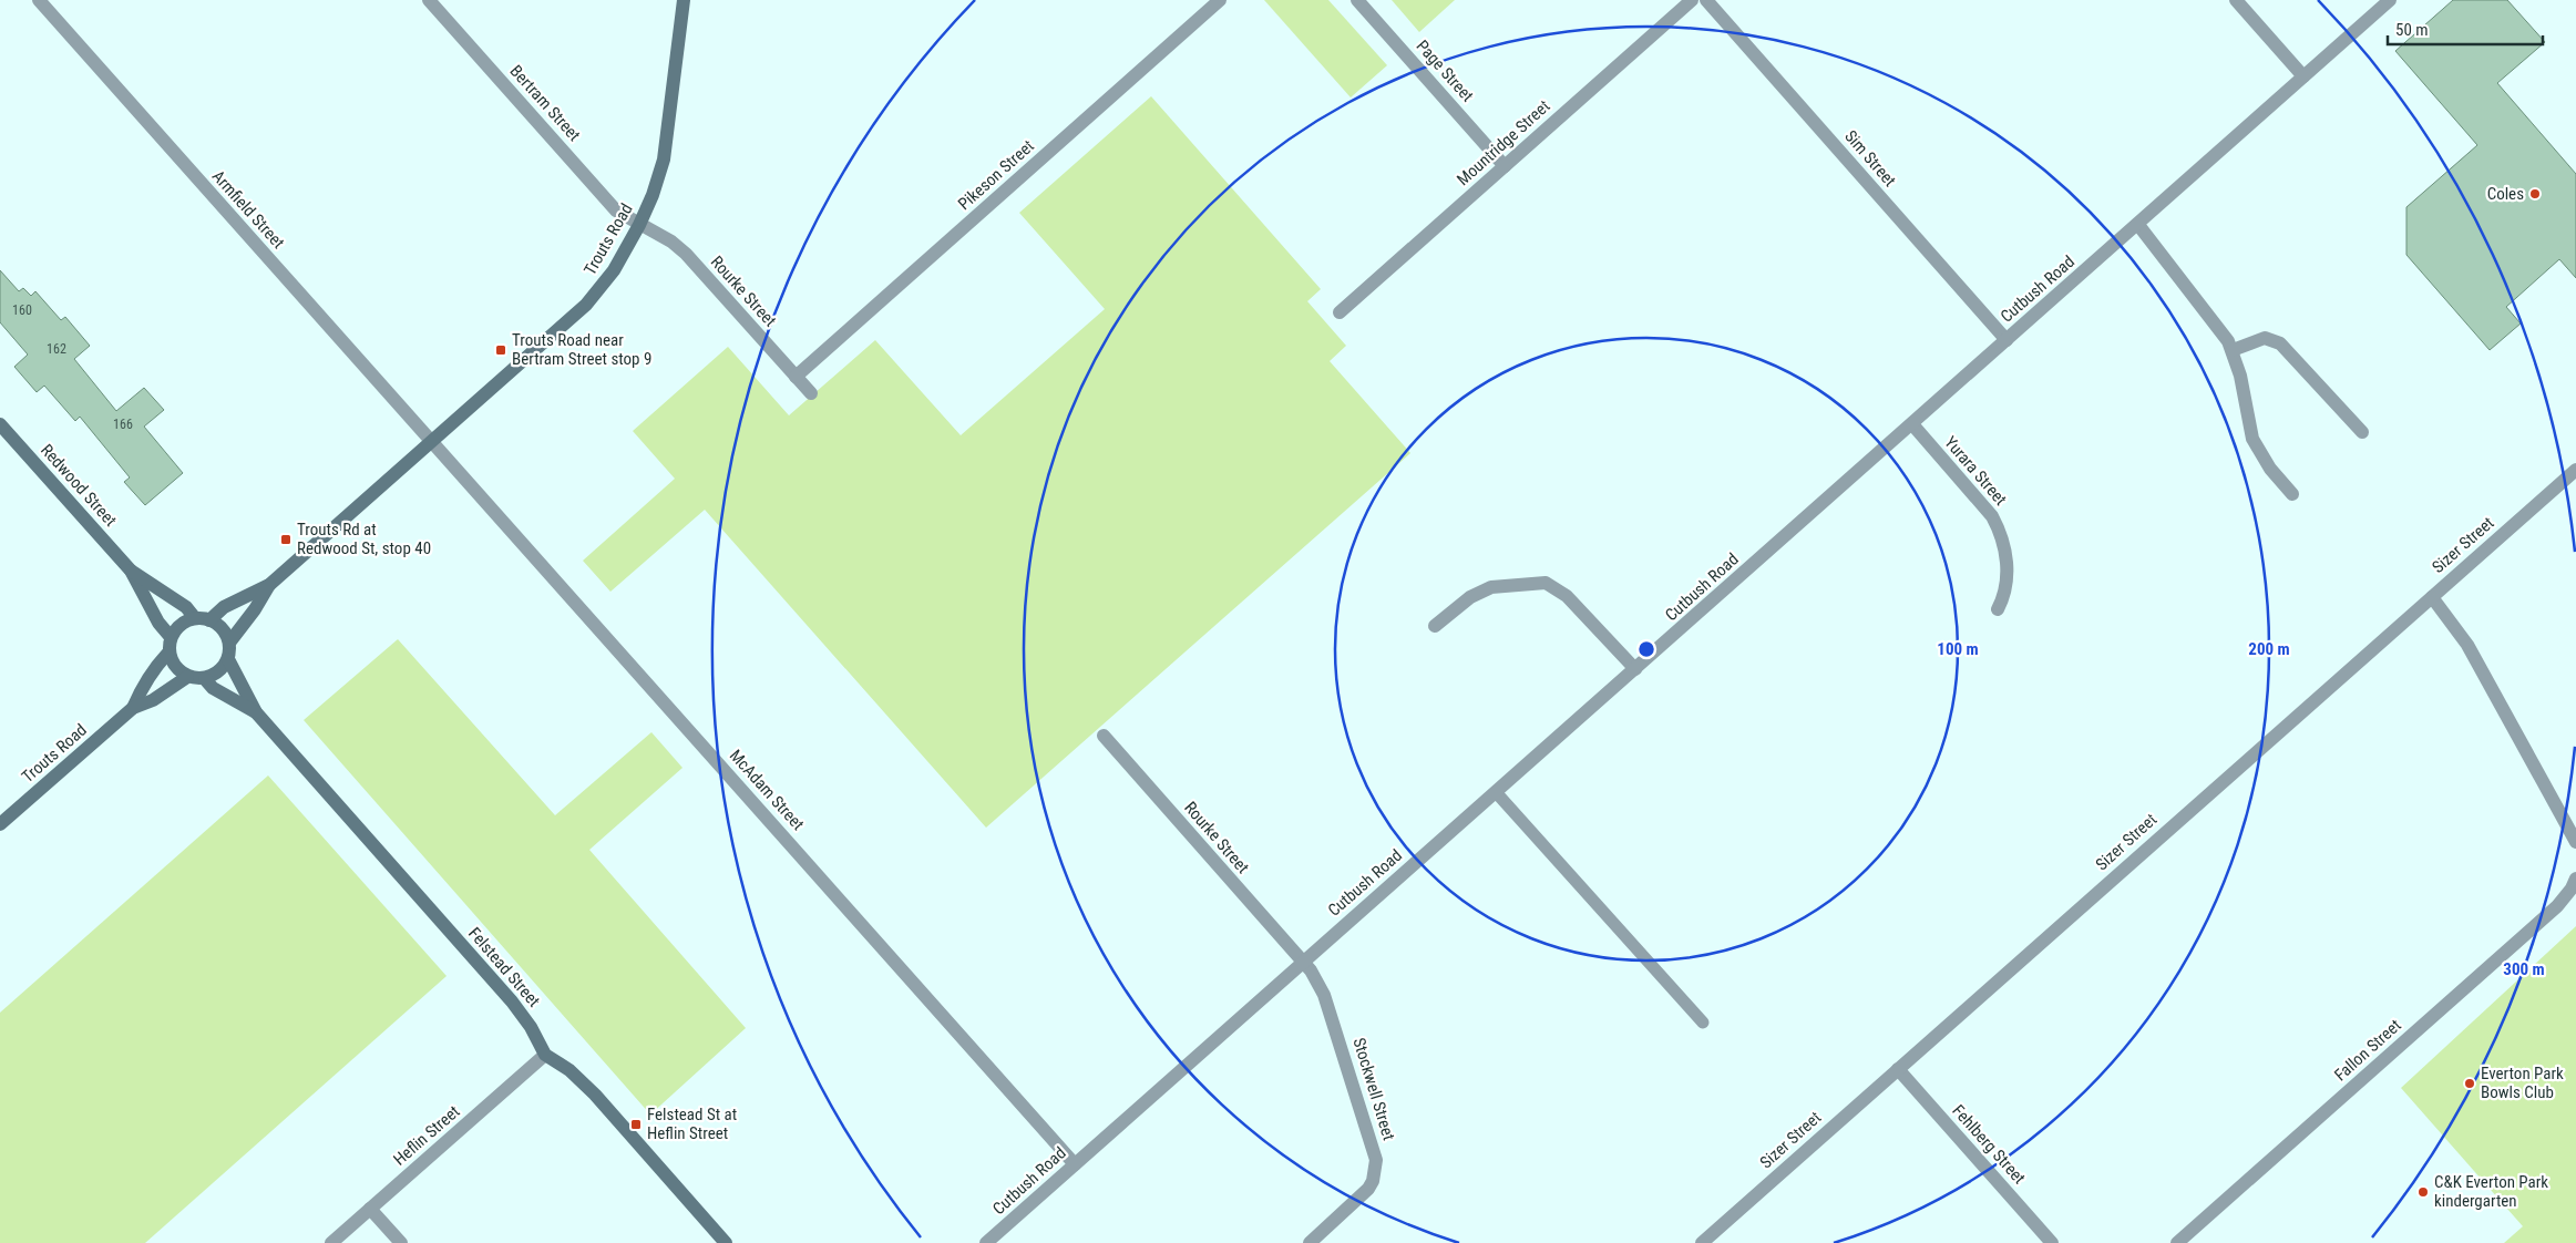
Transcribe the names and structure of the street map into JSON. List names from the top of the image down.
{
  "streets": {
    "street": [
      "Page Street",
      "Bertram Street",
      "Mountridge Street",
      "Sim Street",
      "Pikeson Street",
      "Armfield Street",
      "Trouts Road",
      "Cutbush Road",
      "Rourke Street",
      "Yurara Street",
      "Redwood Street",
      "Sizer Street",
      "McAdam Street",
      "Felstead Street",
      "Fallon Street",
      "Stockwell Street",
      "Heflin Street",
      "Fehlberg Street"
    ]
  },
  "crossings": [
    ["Page Street", "Mountridge Street"],
    ["Bertram Street", "Trouts Road"],
    ["Bertram Street", "Rourke Street"],
    ["Sim Street", "Cutbush Road"],
    ["Pikeson Street", "Rourke Street"],
    ["Armfield Street", "Trouts Road"],
    ["Armfield Street", "McAdam Street"],
    ["Trouts Road", "Rourke Street"],
    ["Trouts Road", "Redwood Street"],
    ["Trouts Road", "McAdam Street"],
    ["Trouts Road", "Felstead Street"],
    ["Cutbush Road", "Rourke Street"],
    ["Cutbush Road", "Yurara Street"],
    ["Cutbush Road", "McAdam Street"],
    ["Cutbush Road", "Stockwell Street"],
    ["Rourke Street", "Stockwell Street"],
    ["Redwood Street", "Felstead Street"],
    ["Sizer Street", "Fehlberg Street"],
    ["Felstead Street", "Heflin Street"]
  ],
  "places": {
    "other": ["Coles", "Everton Park Bowls Club", "C&K Everton Park kindergarten"],
    "transit": ["Trouts Road near Bertram Street stop 9", "Trouts Rd at Redwood St, stop 40", "Felstead St at Heflin Street"]
  },
  "house_numbers": ["160", "162", "166"],
  "scale_bar": "50 m",
  "rings": ["100 m", "200 m", "300 m"]
}
